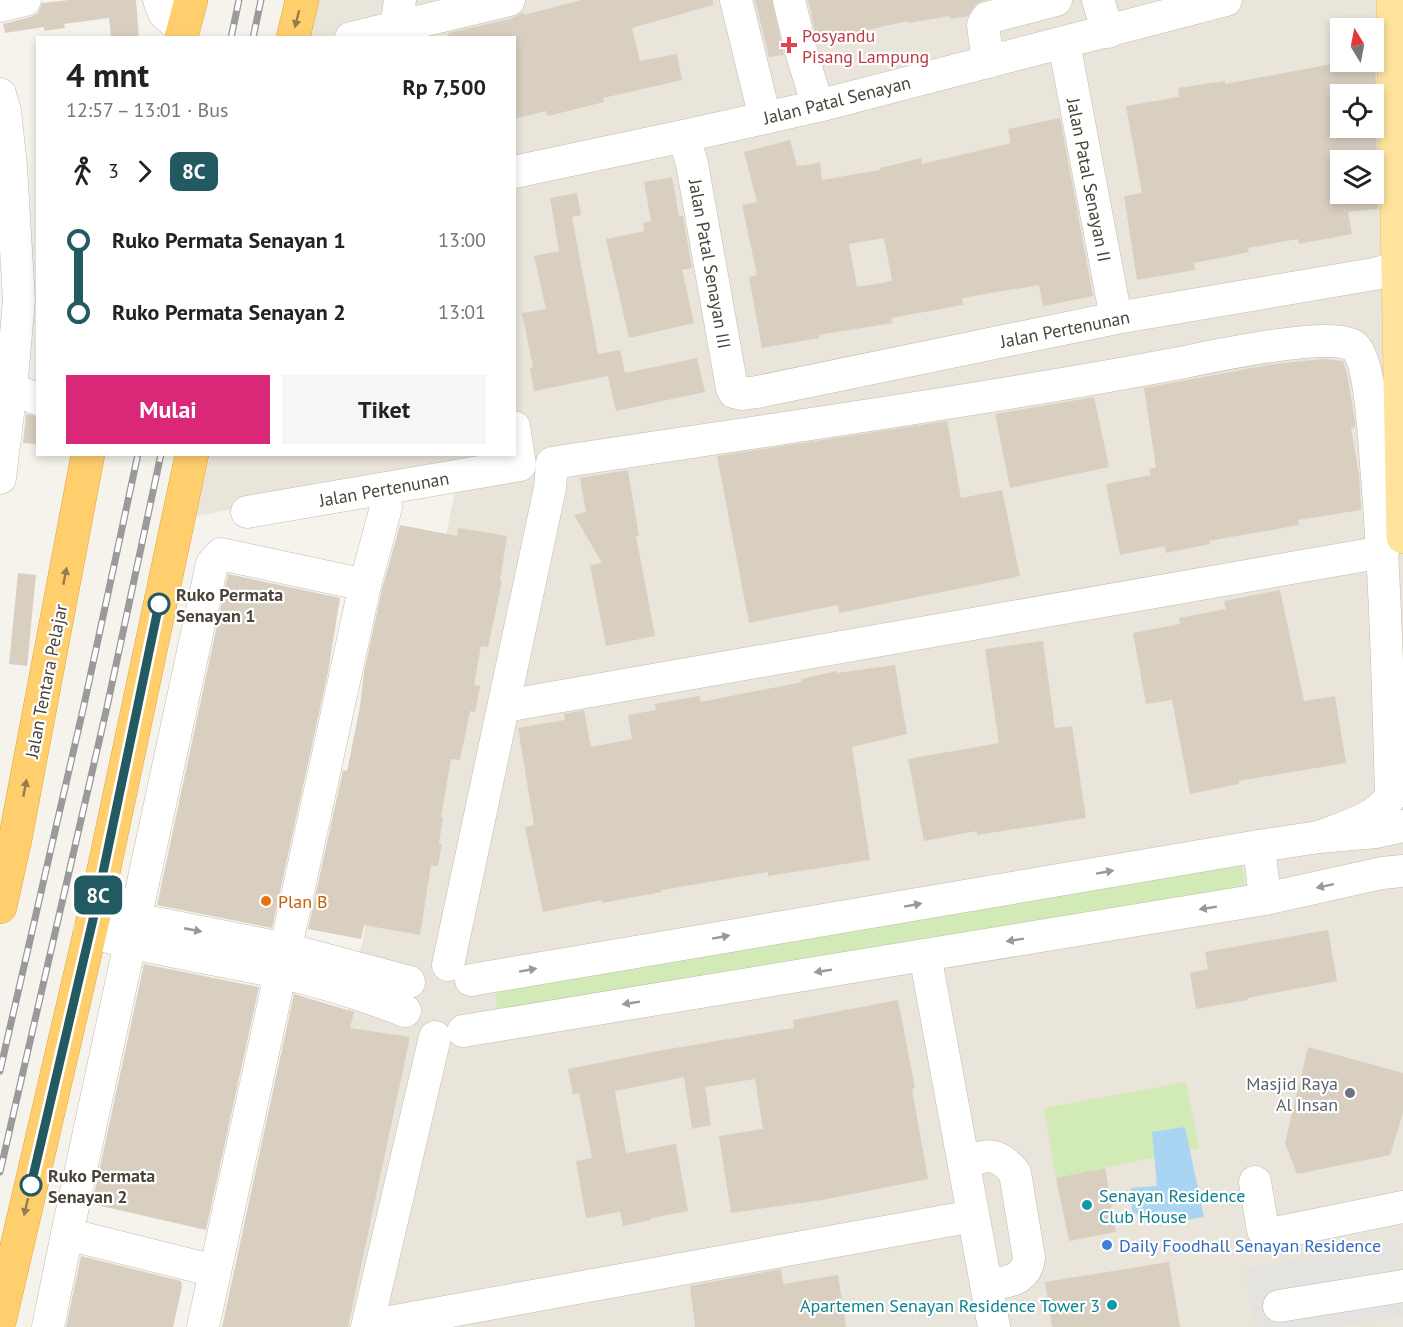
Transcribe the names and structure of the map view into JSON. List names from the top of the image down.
{
  "streets": {
    "highway": ["Jalan Tentara Pelajar"],
    "street": [
      "Jalan Patal Senayan",
      "Jalan Patal Senayan II",
      "Jalan Patal Senayan III",
      "Jalan Pertenunan"
    ]
  },
  "crossings": [
    ["Jalan Patal Senayan", "Jalan Patal Senayan II"],
    ["Jalan Patal Senayan", "Jalan Patal Senayan III"],
    ["Jalan Patal Senayan II", "Jalan Pertenunan"],
    ["Jalan Patal Senayan III", "Jalan Pertenunan"]
  ],
  "places": {
    "health": ["Posyandu Pisang Lampung"],
    "other": [
      "Ruko Permata Senayan 1",
      "Plan B",
      "Masjid Raya Al Insan",
      "Ruko Permata Senayan 2",
      "Senayan Residence Club House",
      "Daily Foodhall Senayan Residence",
      "Apartemen Senayan Residence Tower 3"
    ]
  },
  "lines": ["bus line 8C"],
  "north": "top",
  "page": {
    "on_map": "8C",
    "heading": ["4 mnt", "12:57 – 13:01 · Bus", "Rp 7,500"],
    "legs": ["3", "8C"],
    "list": [
      {
        "name": "Ruko Permata Senayan 1",
        "value": "13:00"
      },
      {
        "name": "Ruko Permata Senayan 2",
        "value": "13:01"
      }
    ],
    "buttons": ["Mulai", "Tiket"]
  }
}
